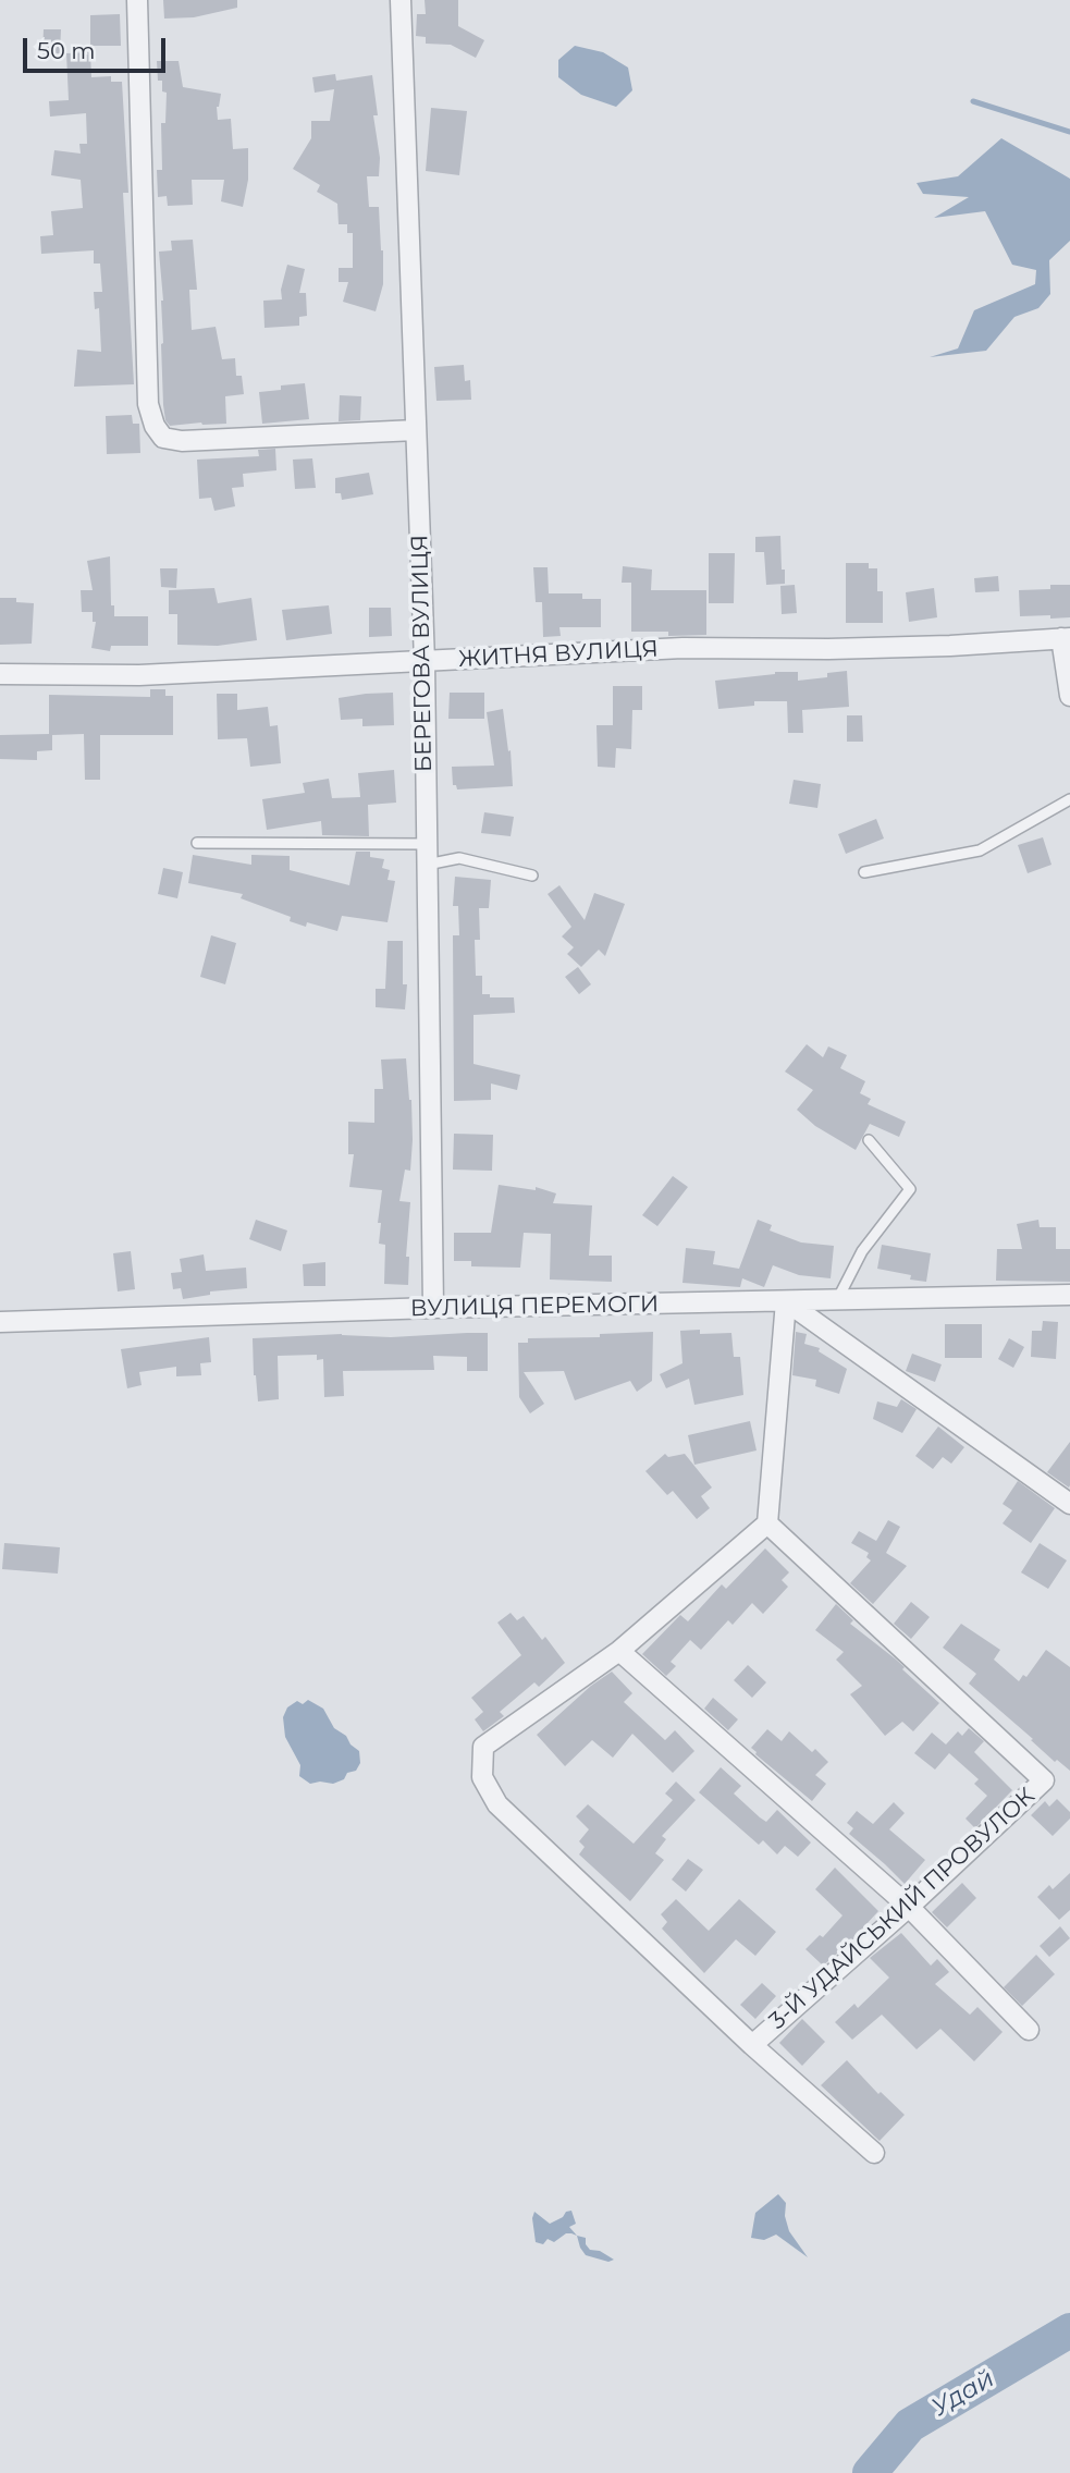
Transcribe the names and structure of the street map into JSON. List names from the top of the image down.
{
  "streets": {
    "street": [
      "БЕРЕГОВА ВУЛИЦЯ",
      "ЖИТНЯ ВУЛИЦЯ",
      "ВУЛИЦЯ ПЕРЕМОГИ",
      "3-Й УДАЙСЬКИЙ ПРОВУЛОК"
    ]
  },
  "crossings": [
    ["БЕРЕГОВА ВУЛИЦЯ", "ЖИТНЯ ВУЛИЦЯ"],
    ["БЕРЕГОВА ВУЛИЦЯ", "ВУЛИЦЯ ПЕРЕМОГИ"]
  ],
  "water": ["Удай"],
  "scale_bar": "50 m"
}
